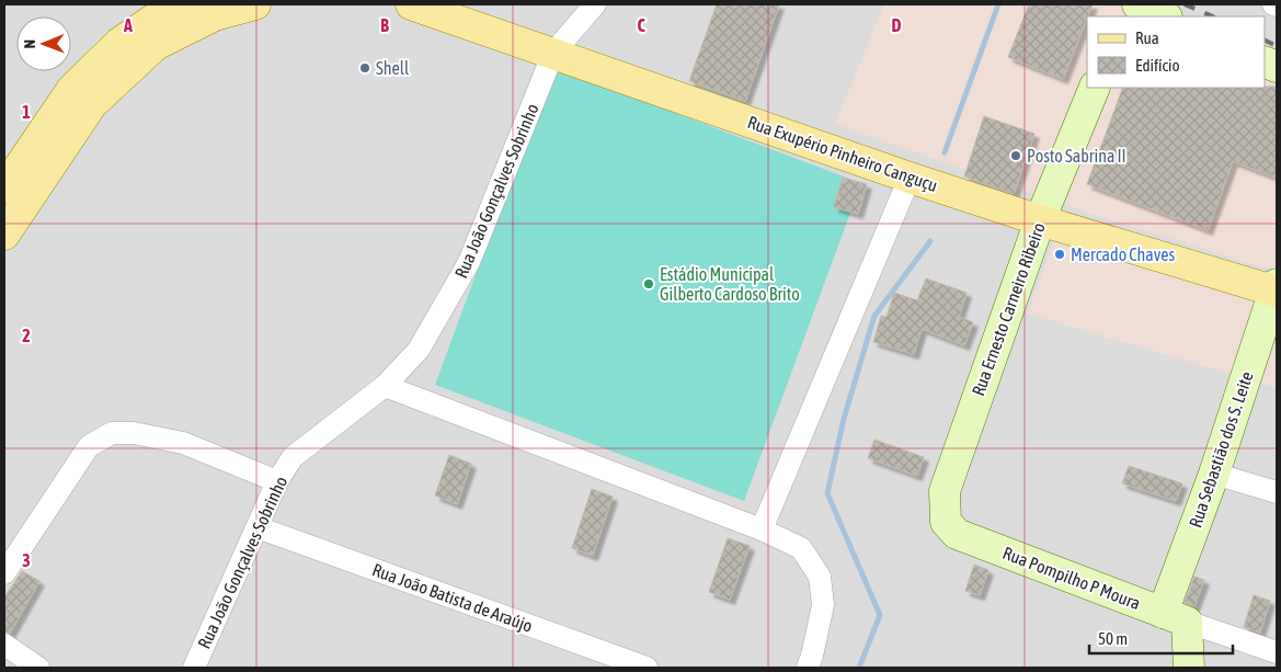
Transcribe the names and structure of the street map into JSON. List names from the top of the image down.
{
  "streets": {
    "main road": ["Rua Exupério Pinheiro Canguçu"],
    "street": [
      "Rua João Gonçalves Sobrinho",
      "Rua Ernesto Carneiro Ribeiro",
      "Rua Sebastião dos S. Leite",
      "Rua Pompilho P Moura",
      "Rua João Batista de Araújo"
    ]
  },
  "crossings": [
    ["Rua Exupério Pinheiro Canguçu", "Rua João Gonçalves Sobrinho"],
    ["Rua Exupério Pinheiro Canguçu", "Rua Ernesto Carneiro Ribeiro"],
    ["Rua Exupério Pinheiro Canguçu", "Rua Sebastião dos S. Leite"],
    ["Rua João Gonçalves Sobrinho", "Rua João Batista de Araújo"],
    ["Rua Ernesto Carneiro Ribeiro", "Rua Pompilho P Moura"],
    ["Rua Sebastião dos S. Leite", "Rua Pompilho P Moura"]
  ],
  "places": [
    "Shell",
    "Posto Sabrina II",
    "Mercado Chaves",
    "Estádio Municipal Gilberto Cardoso Brito"
  ],
  "legend": ["Rua", "Edifício"],
  "scale_bar": "50 m",
  "north": "left",
  "grid": {
    "columns": [
      "A",
      "B",
      "C",
      "D"
    ],
    "rows": ["1", "2", "3"]
  }
}
